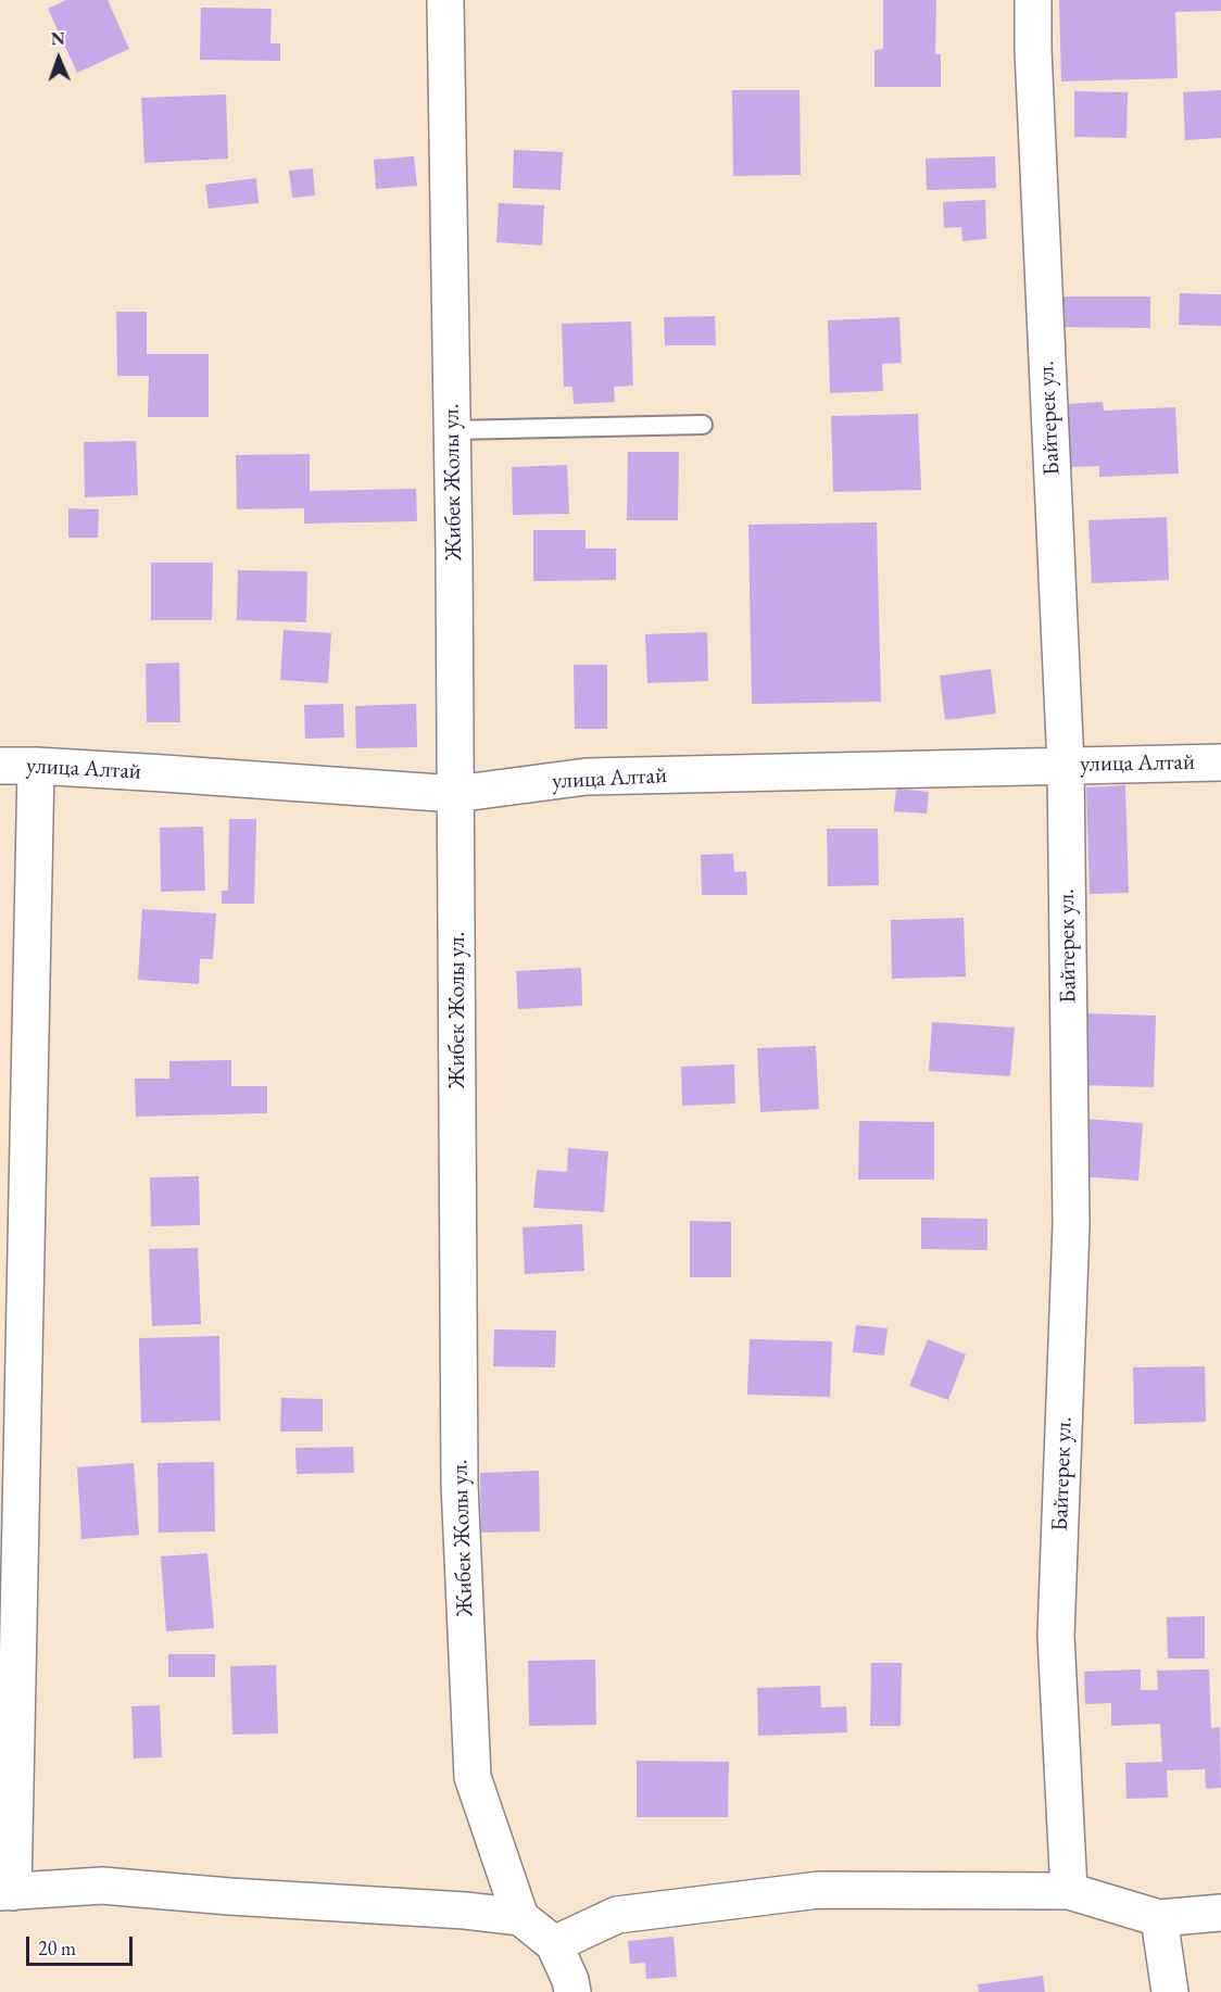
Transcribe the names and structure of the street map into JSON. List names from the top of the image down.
{
  "streets": {
    "street": ["Байтерек ул.", "Жибек Жолы ул.", "улица Алтай"]
  },
  "crossings": [
    ["Байтерек ул.", "улица Алтай"],
    ["Жибек Жолы ул.", "улица Алтай"]
  ],
  "scale_bar": "20 m",
  "north": "top"
}
